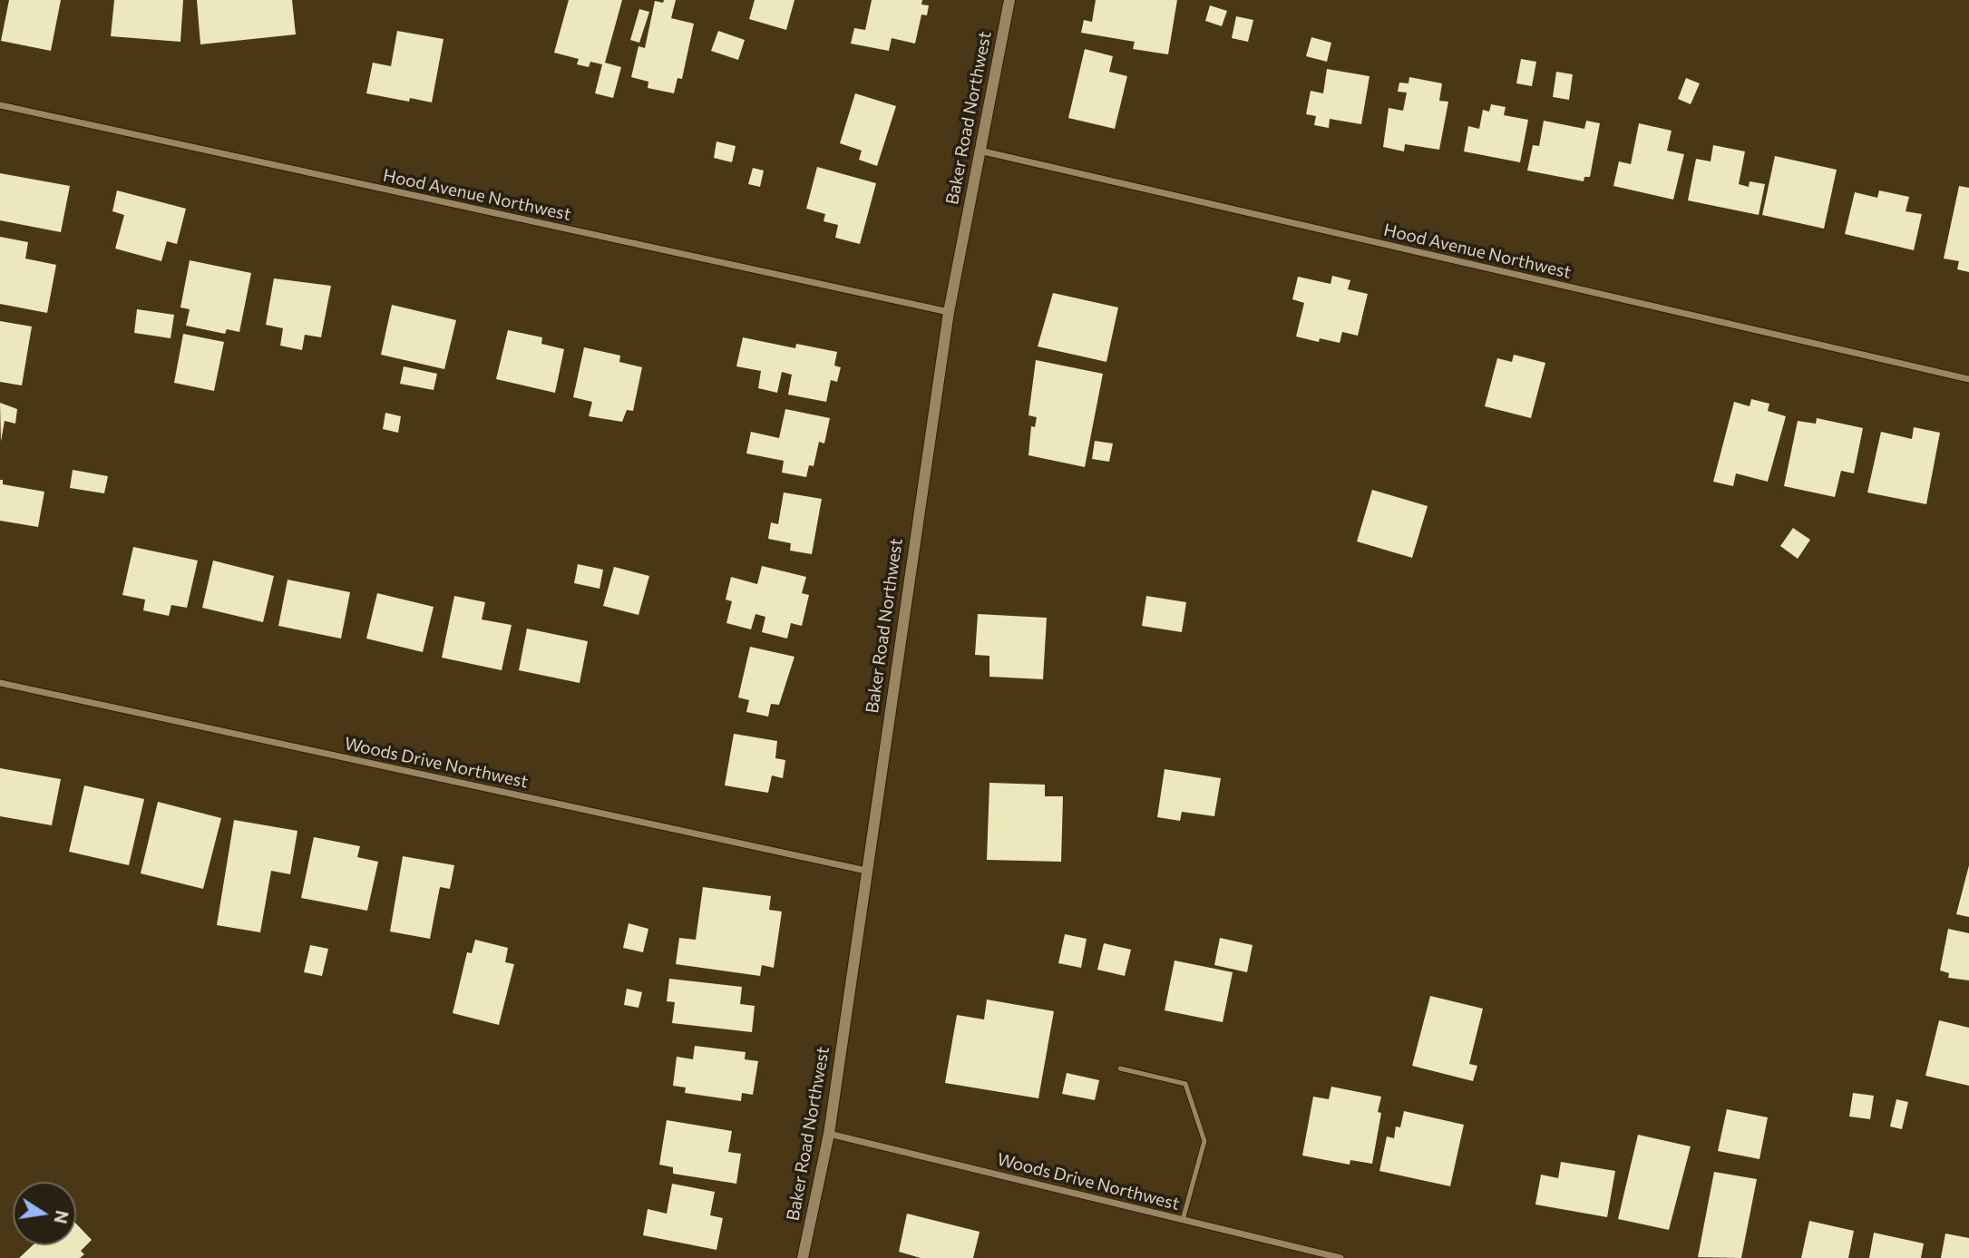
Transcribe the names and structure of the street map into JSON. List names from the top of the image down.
{
  "streets": {
    "street": ["Baker Road Northwest", "Hood Avenue Northwest", "Woods Drive Northwest"]
  },
  "crossings": [
    ["Baker Road Northwest", "Hood Avenue Northwest"],
    ["Baker Road Northwest", "Woods Drive Northwest"]
  ],
  "north": "right"
}
